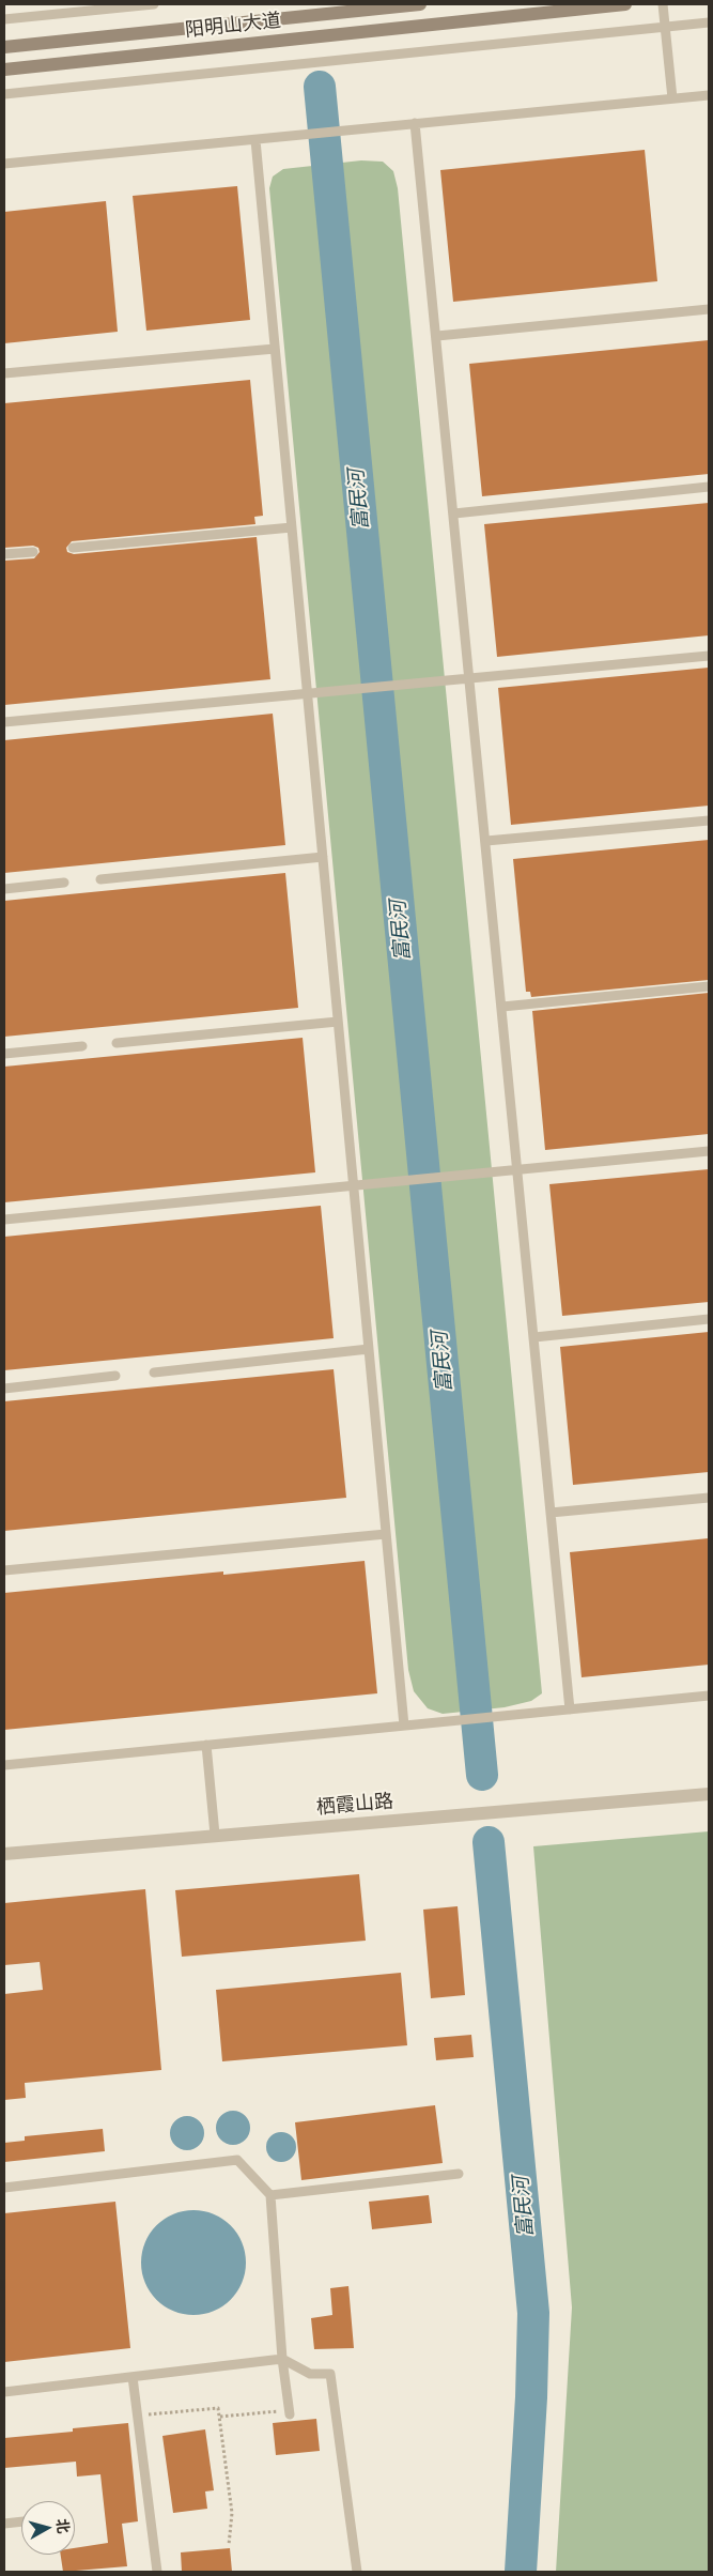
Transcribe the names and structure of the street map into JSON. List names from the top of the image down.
{
  "streets": {
    "main road": ["阳明山大道"],
    "street": ["栖霞山路"]
  },
  "water": ["富民河"],
  "north": "right"
}
